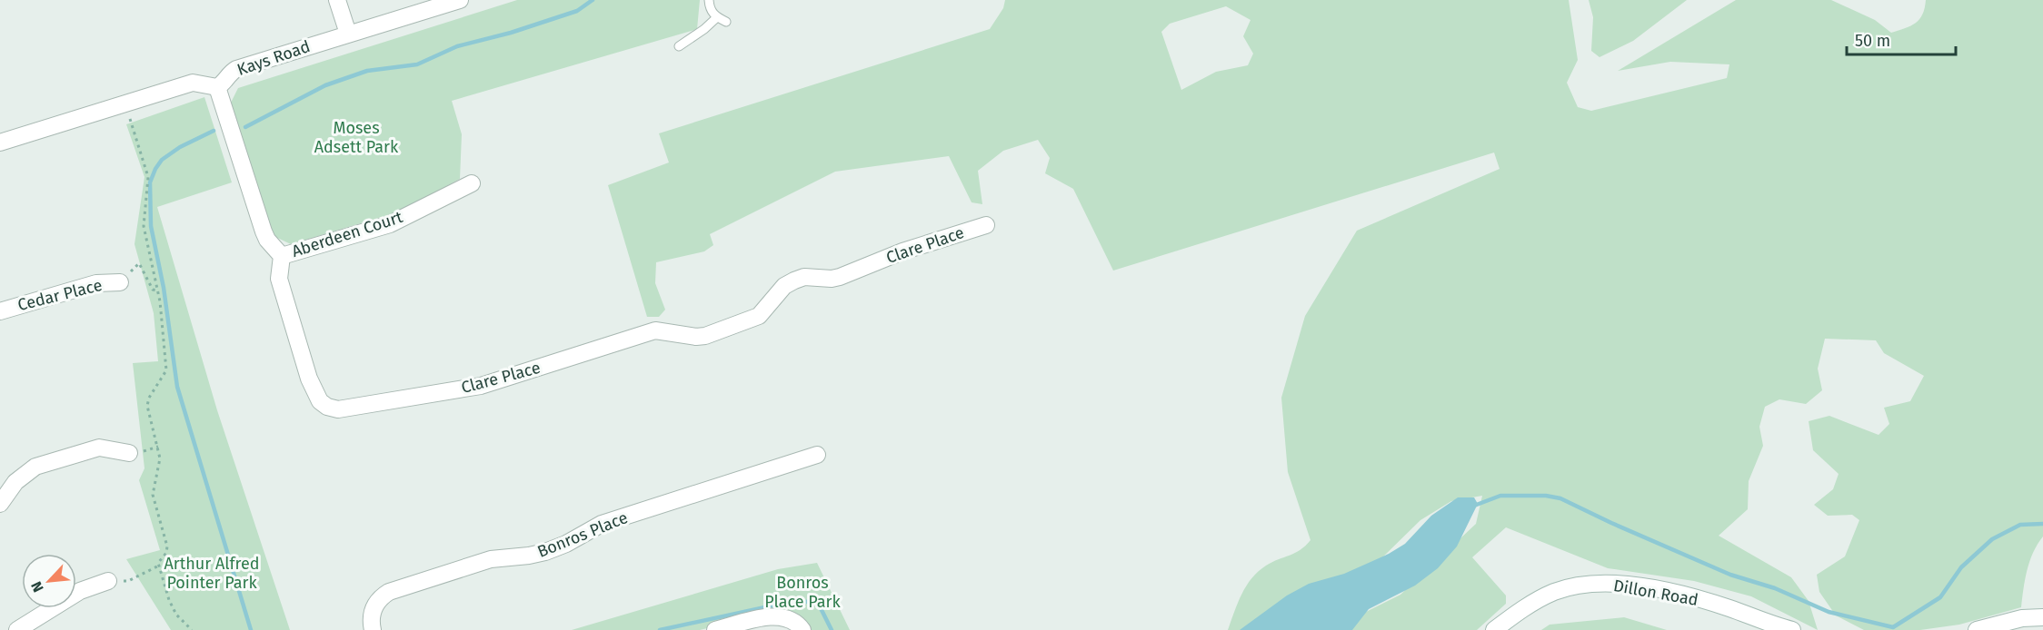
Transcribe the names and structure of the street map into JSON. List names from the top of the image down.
{
  "streets": {
    "street": [
      "Kays Road",
      "Aberdeen Court",
      "Clare Place",
      "Cedar Place",
      "Bonros Place",
      "Dillon Road"
    ]
  },
  "crossings": [
    ["Aberdeen Court", "Clare Place"]
  ],
  "parks": ["Moses Adsett Park", "Arthur Alfred Pointer Park", "Bonros Place Park"],
  "scale_bar": "50 m",
  "north": "bottom left"
}
